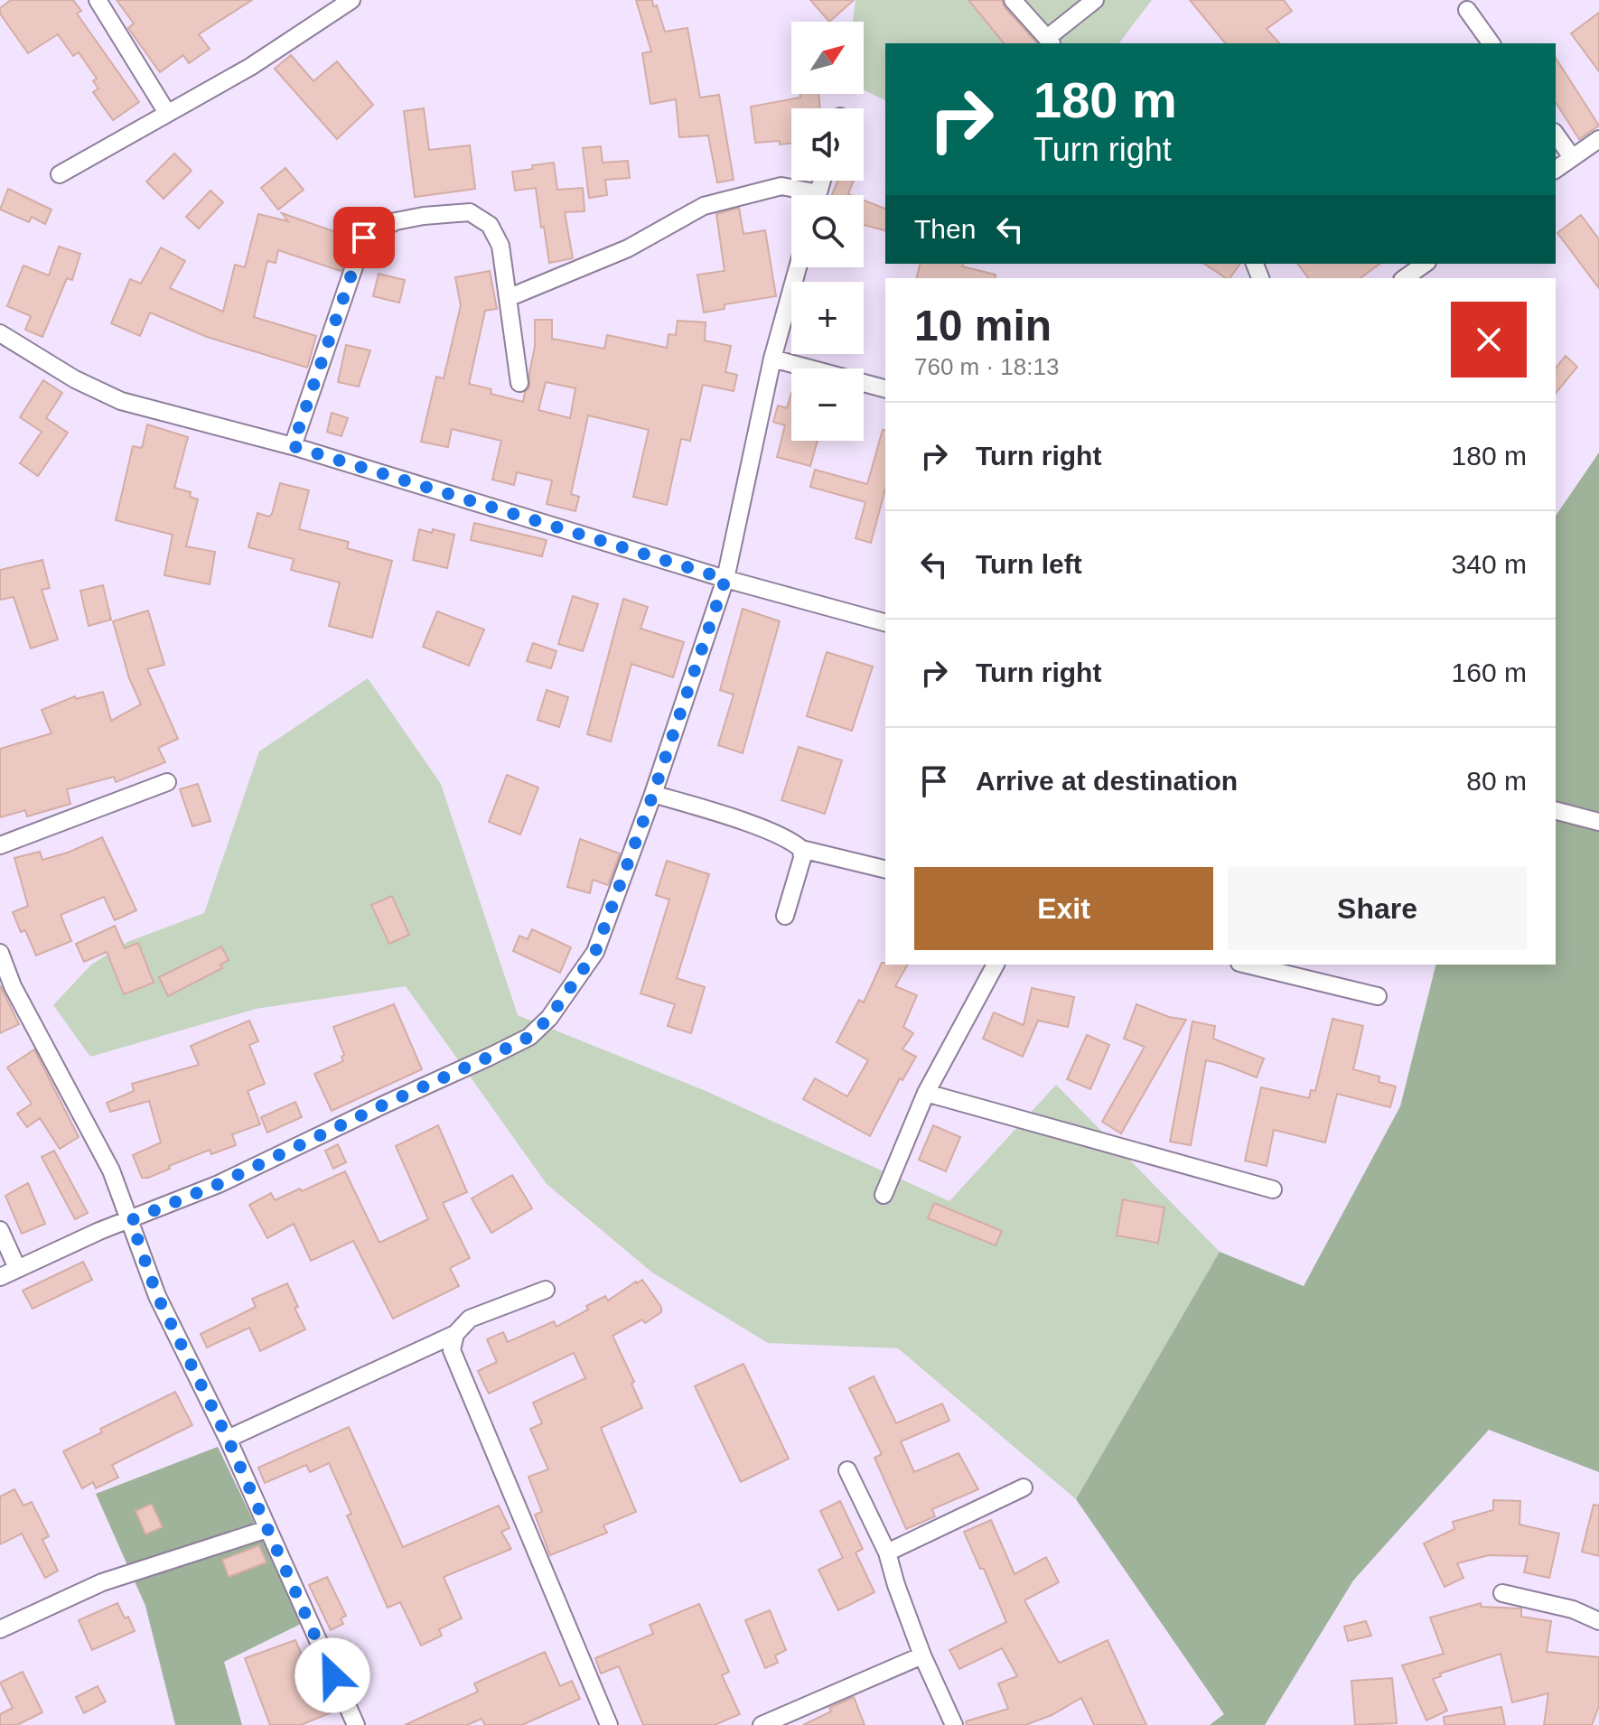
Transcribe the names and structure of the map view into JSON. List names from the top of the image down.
{
  "north": "top right",
  "page": {
    "map_buttons": ["+", "−"],
    "turn": ["180 m", "Turn right"],
    "then": "Then",
    "heading": ["10 min", "760 m · 18:13"],
    "list": [
      {
        "name": "Turn right",
        "value": "180 m"
      },
      {
        "name": "Turn left",
        "value": "340 m"
      },
      {
        "name": "Turn right",
        "value": "160 m"
      },
      {
        "name": "Arrive at destination",
        "value": "80 m"
      }
    ],
    "buttons": ["Exit", "Share"]
  }
}
